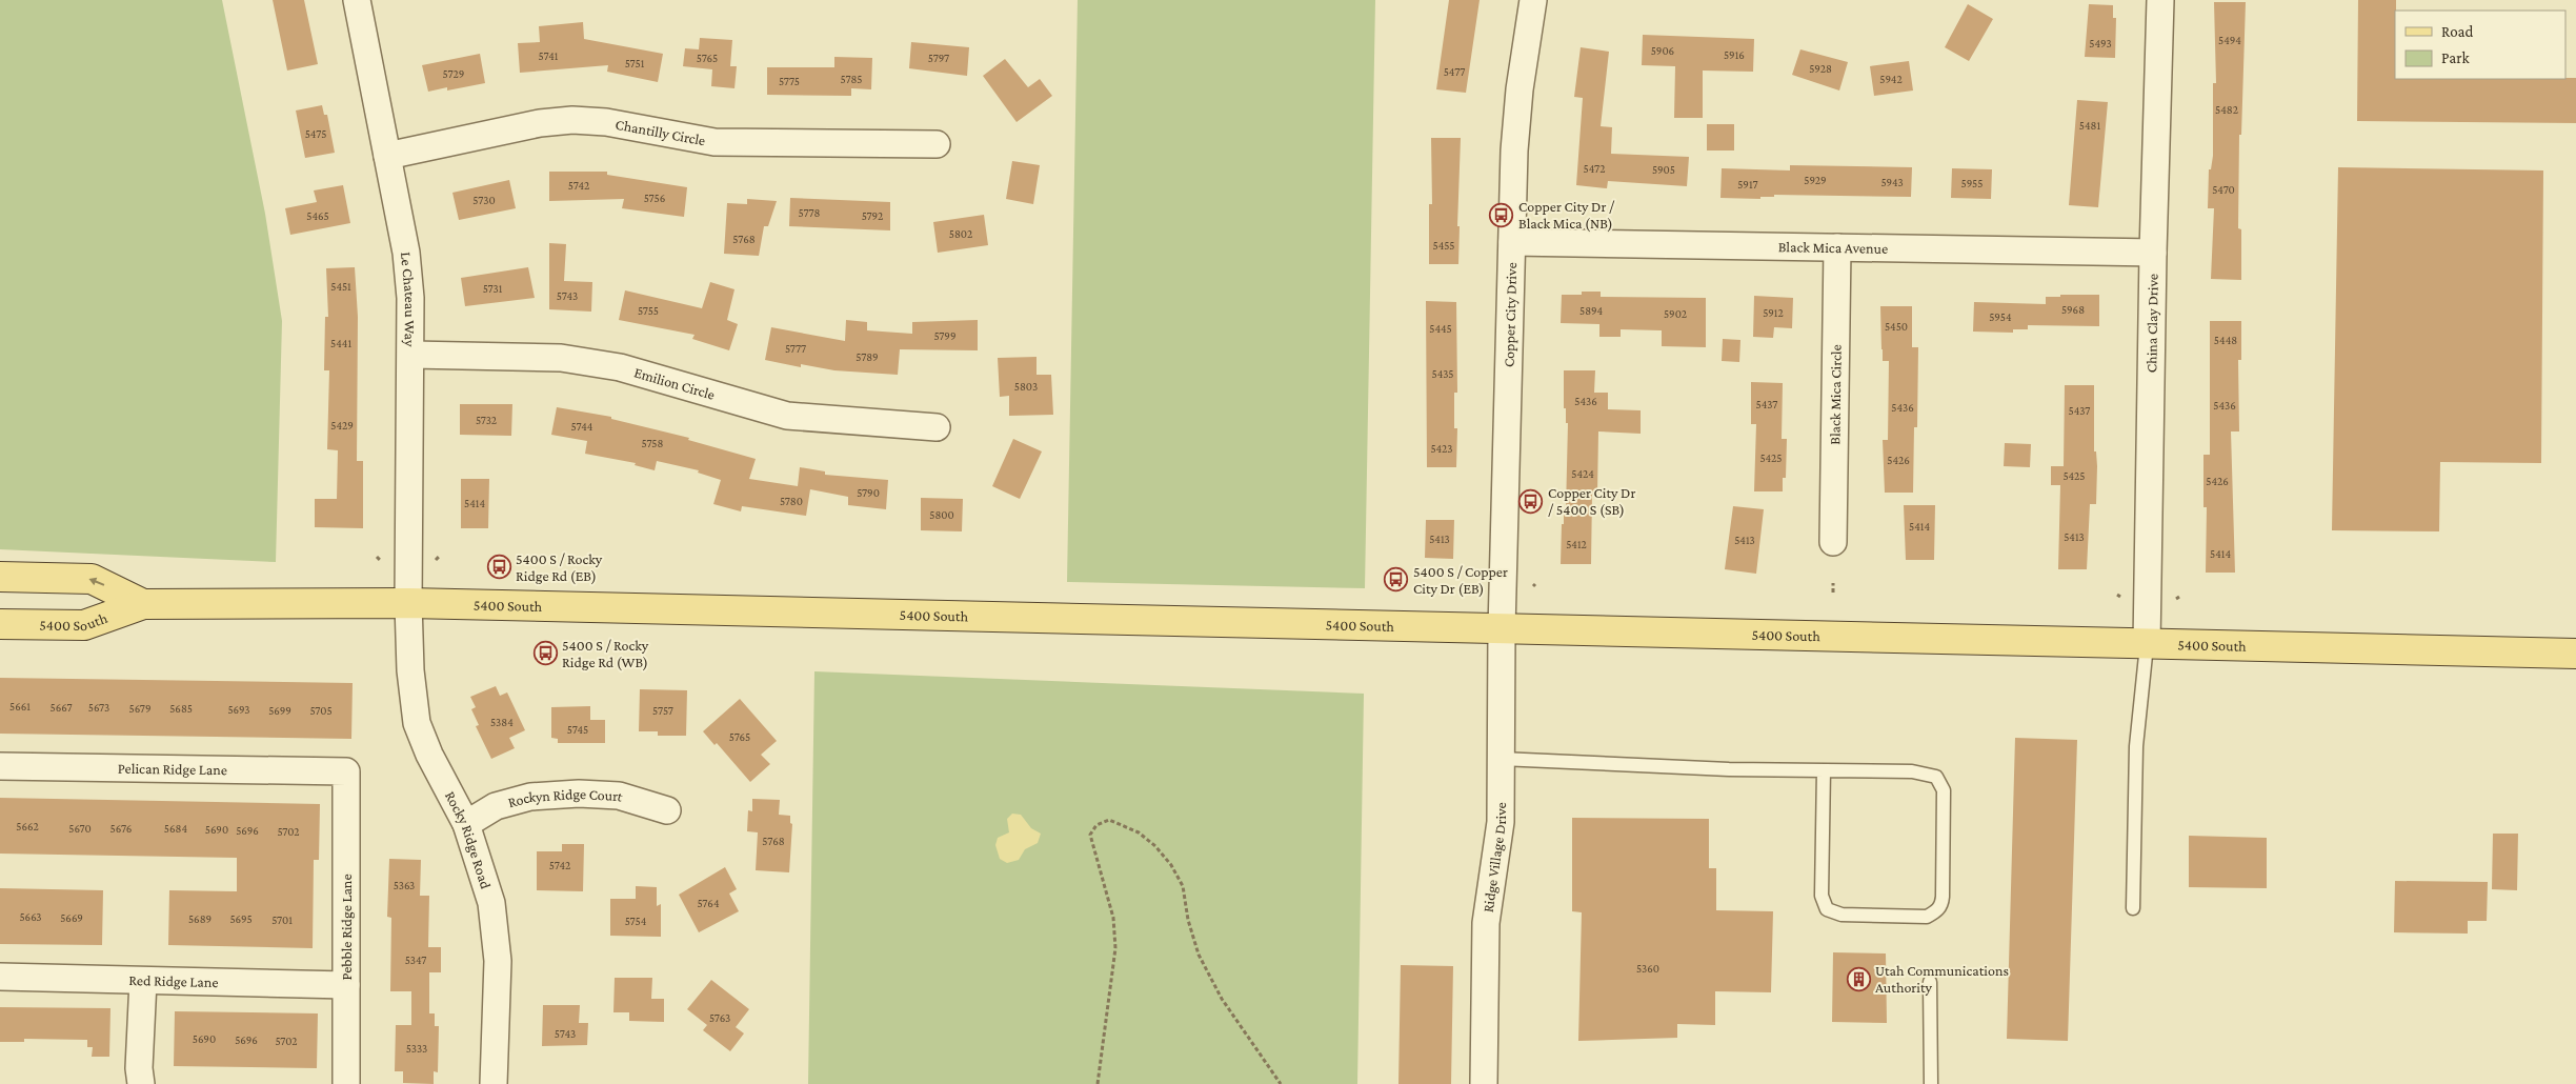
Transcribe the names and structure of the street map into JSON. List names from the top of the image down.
{
  "streets": {
    "main road": ["5400 South"],
    "street": [
      "Chantilly Circle",
      "Black Mica Avenue",
      "Le Chateau Way",
      "Copper City Drive",
      "China Clay Drive",
      "Emilion Circle",
      "Black Mica Circle",
      "Pelican Ridge Lane",
      "Rockyn Ridge Court",
      "Rocky Ridge Road",
      "Ridge Village Drive",
      "Pebble Ridge Lane",
      "Red Ridge Lane"
    ]
  },
  "crossings": [
    ["Chantilly Circle", "Le Chateau Way"],
    ["Black Mica Avenue", "Copper City Drive"],
    ["Black Mica Avenue", "China Clay Drive"],
    ["Black Mica Avenue", "Black Mica Circle"],
    ["Le Chateau Way", "Emilion Circle"],
    ["Le Chateau Way", "5400 South"],
    ["Le Chateau Way", "Rocky Ridge Road"],
    ["Copper City Drive", "5400 South"],
    ["Copper City Drive", "Ridge Village Drive"],
    ["China Clay Drive", "5400 South"],
    ["5400 South", "Rocky Ridge Road"],
    ["5400 South", "Ridge Village Drive"],
    ["Pelican Ridge Lane", "Pebble Ridge Lane"],
    ["Rockyn Ridge Court", "Rocky Ridge Road"],
    ["Pebble Ridge Lane", "Red Ridge Lane"]
  ],
  "places": {
    "bus stop": [
      "Copper City Dr / Black Mica (NB)",
      "Copper City Dr / 5400 S (SB)",
      "5400 S / Rocky Ridge Rd (EB)",
      "5400 S / Copper City Dr (EB)",
      "5400 S / Rocky Ridge Rd (WB)"
    ],
    "building": ["Utah Communications Authority"]
  },
  "house_numbers": [
    "5494",
    "5493",
    "5906",
    "5916",
    "5741",
    "5765",
    "5797",
    "5751",
    "5928",
    "5477",
    "5729",
    "5785",
    "5942",
    "5775",
    "5482",
    "5481",
    "5475",
    "5472",
    "5905",
    "5929",
    "5943",
    "5955",
    "5917",
    "5742",
    "5470",
    "5756",
    "5730",
    "5778",
    "5465",
    "5792",
    "5802",
    "5768",
    "5455",
    "5451",
    "5731",
    "5743",
    "5968",
    "5755",
    "5894",
    "5912",
    "5902",
    "5954",
    "5450",
    "5445",
    "5799",
    "5448",
    "5441",
    "5777",
    "5789",
    "5435",
    "5803",
    "5436",
    "5437",
    "5436",
    "5436",
    "5437",
    "5732",
    "5429",
    "5744",
    "5758",
    "5423",
    "5425",
    "5426",
    "5424",
    "5425",
    "5426",
    "5790",
    "5780",
    "5414",
    "5800",
    "5414",
    "5413",
    "5413",
    "5413",
    "5412",
    "5414",
    "5661",
    "5667",
    "5673",
    "5679",
    "5685",
    "5693",
    "5699",
    "5705",
    "5757",
    "5384",
    "5745",
    "5765",
    "5662",
    "5670",
    "5676",
    "5684",
    "5690",
    "5696",
    "5702",
    "5768",
    "5742",
    "5363",
    "5764",
    "5663",
    "5669",
    "5689",
    "5695",
    "5701",
    "5754",
    "5347",
    "5360",
    "5763",
    "5743",
    "5690",
    "5696",
    "5702",
    "5333"
  ],
  "legend": ["Road", "Park"]
}
